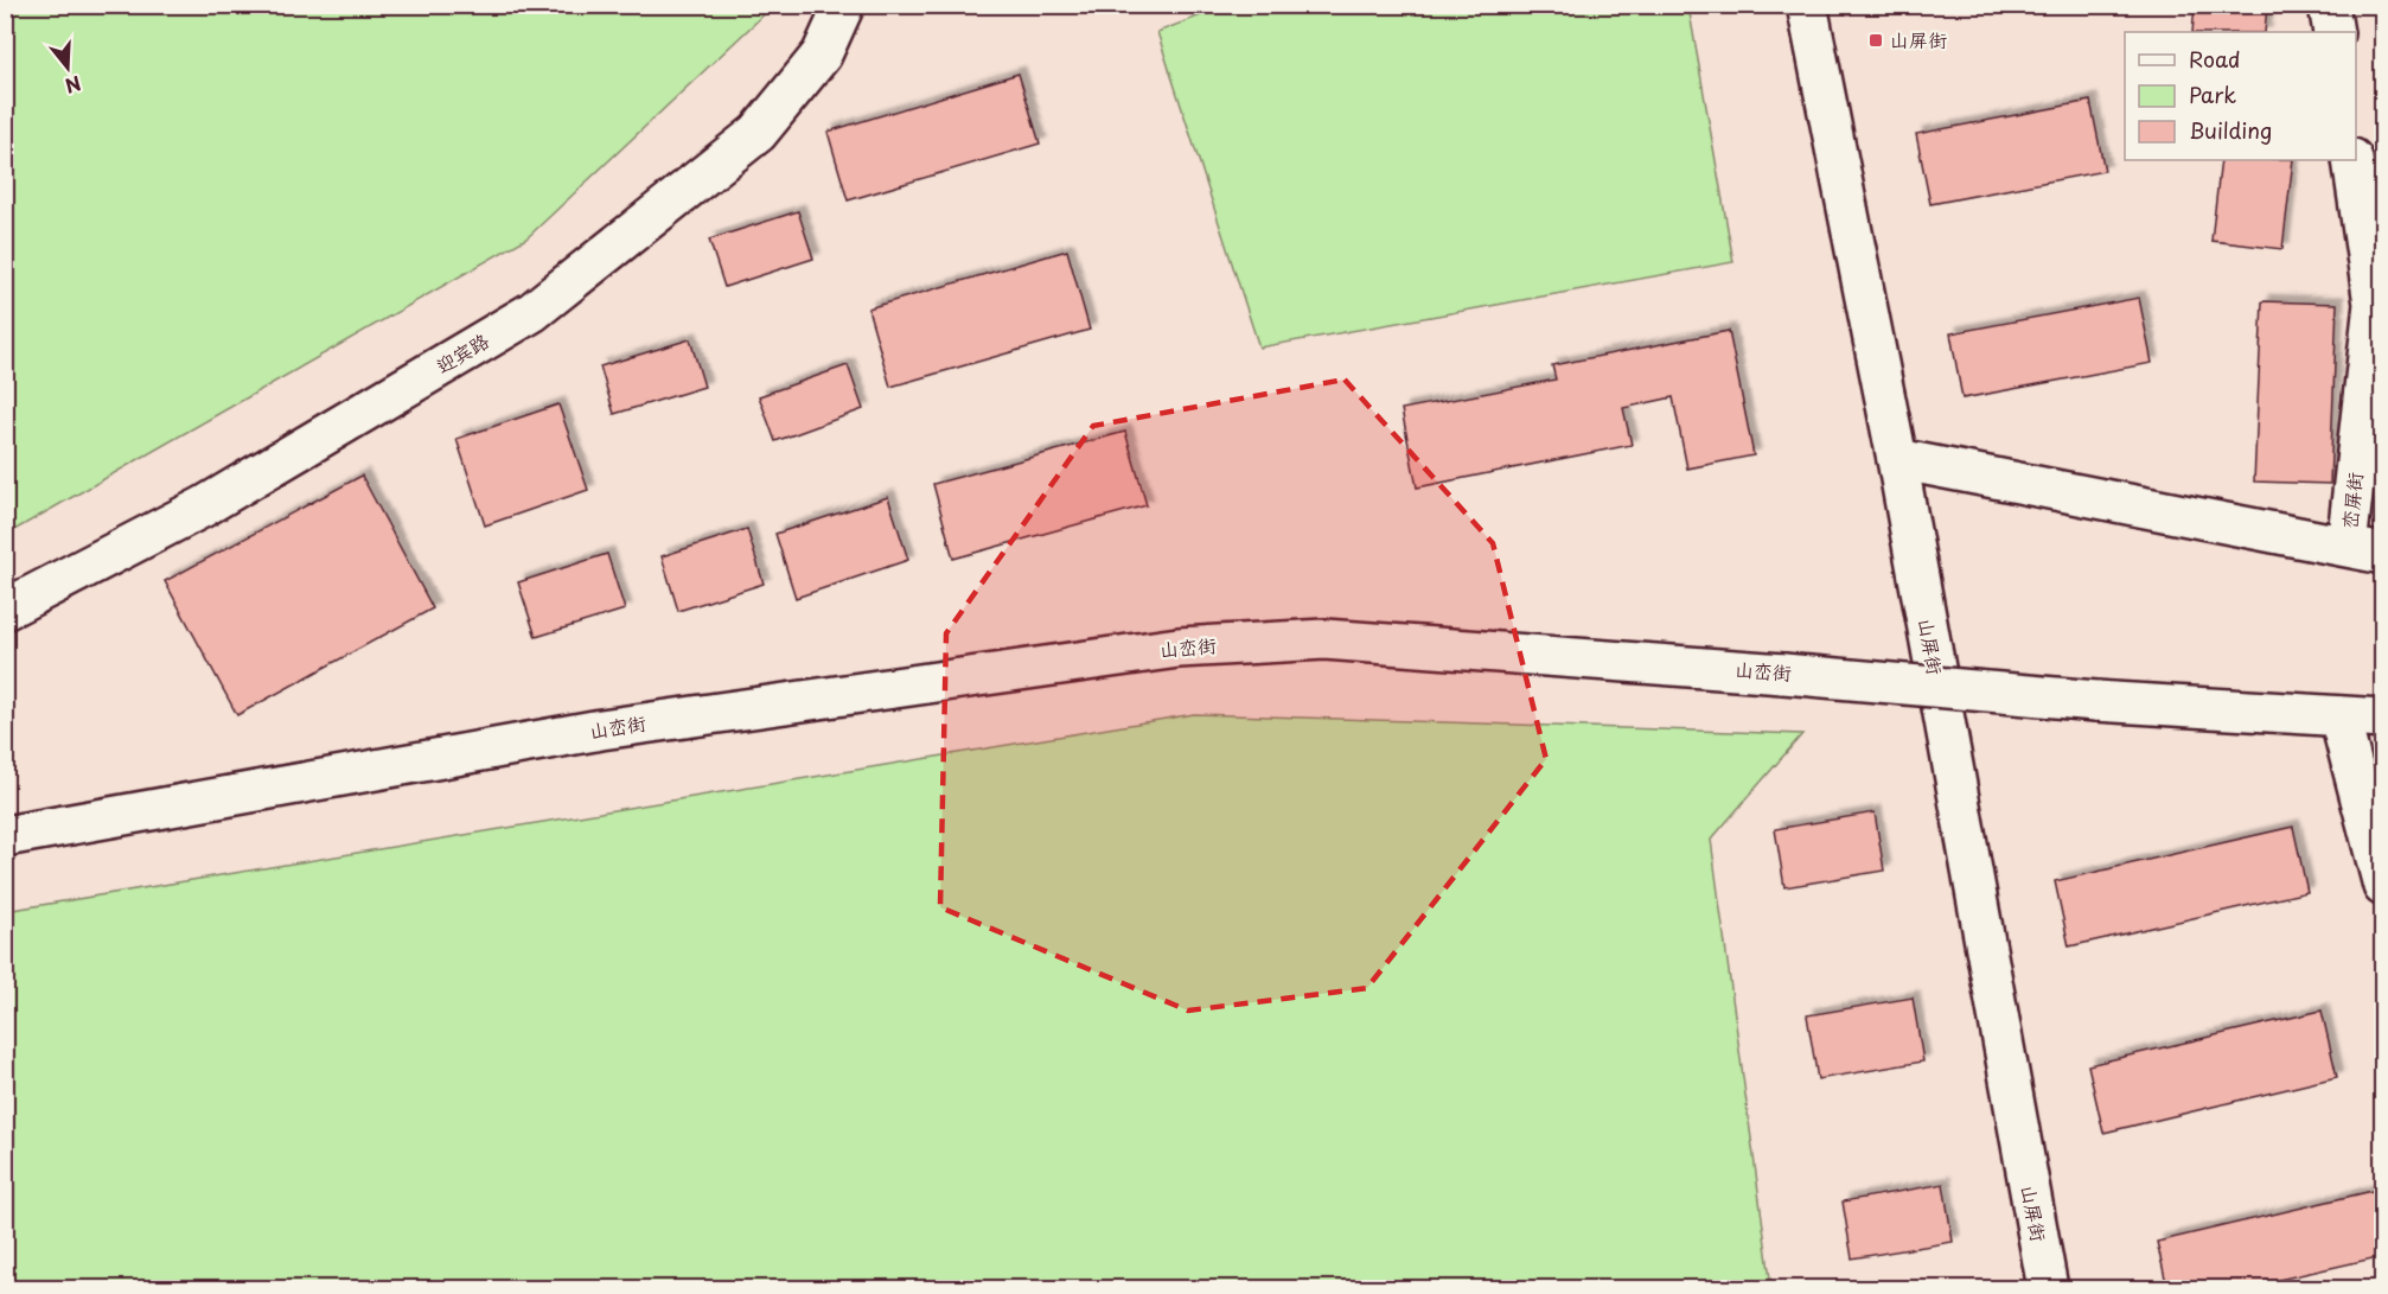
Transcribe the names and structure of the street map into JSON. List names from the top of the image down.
{
  "streets": {
    "street": [
      "迎宾路",
      "峦屏街",
      "山屏街",
      "山峦街"
    ]
  },
  "places": {
    "transit": ["山屏街"]
  },
  "legend": ["Road", "Park", "Building"],
  "north": "bottom"
}
